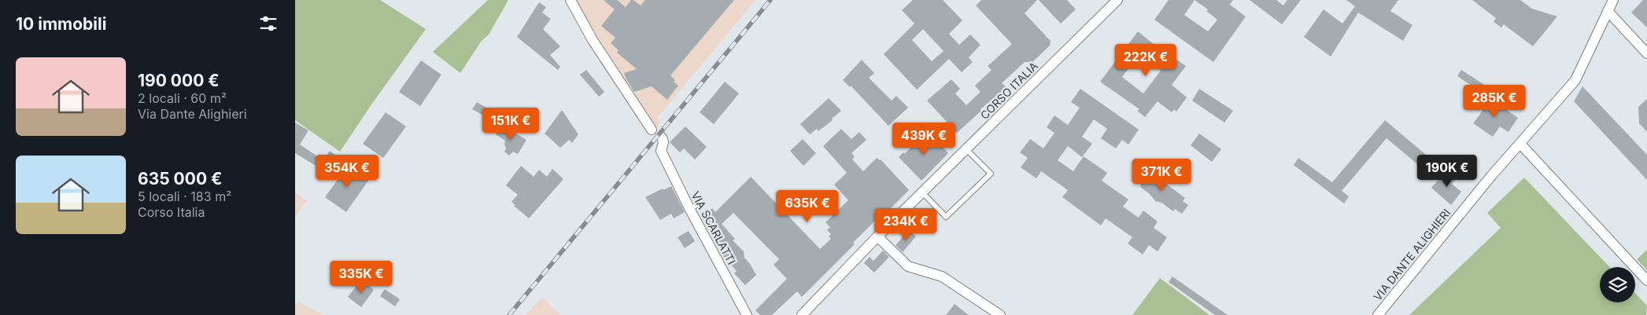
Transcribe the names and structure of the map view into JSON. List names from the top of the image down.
{
  "streets": {
    "street": ["CORSO ITALIA", "VIA SCARLATTI", "VIA DANTE ALIGHIERI"]
  },
  "page": {
    "heading": "10 immobili",
    "price": [
      "222K €",
      "285K €",
      "151K €",
      "439K €",
      "354K €",
      "190K €",
      "371K €",
      "635K €",
      "234K €",
      "335K €"
    ],
    "list": [
      {
        "name": "190 000 €",
        "note": "2 locali · 60 m² · Via Dante Alighieri"
      },
      {
        "name": "635 000 €",
        "note": "5 locali · 183 m² · Corso Italia"
      }
    ]
  }
}
